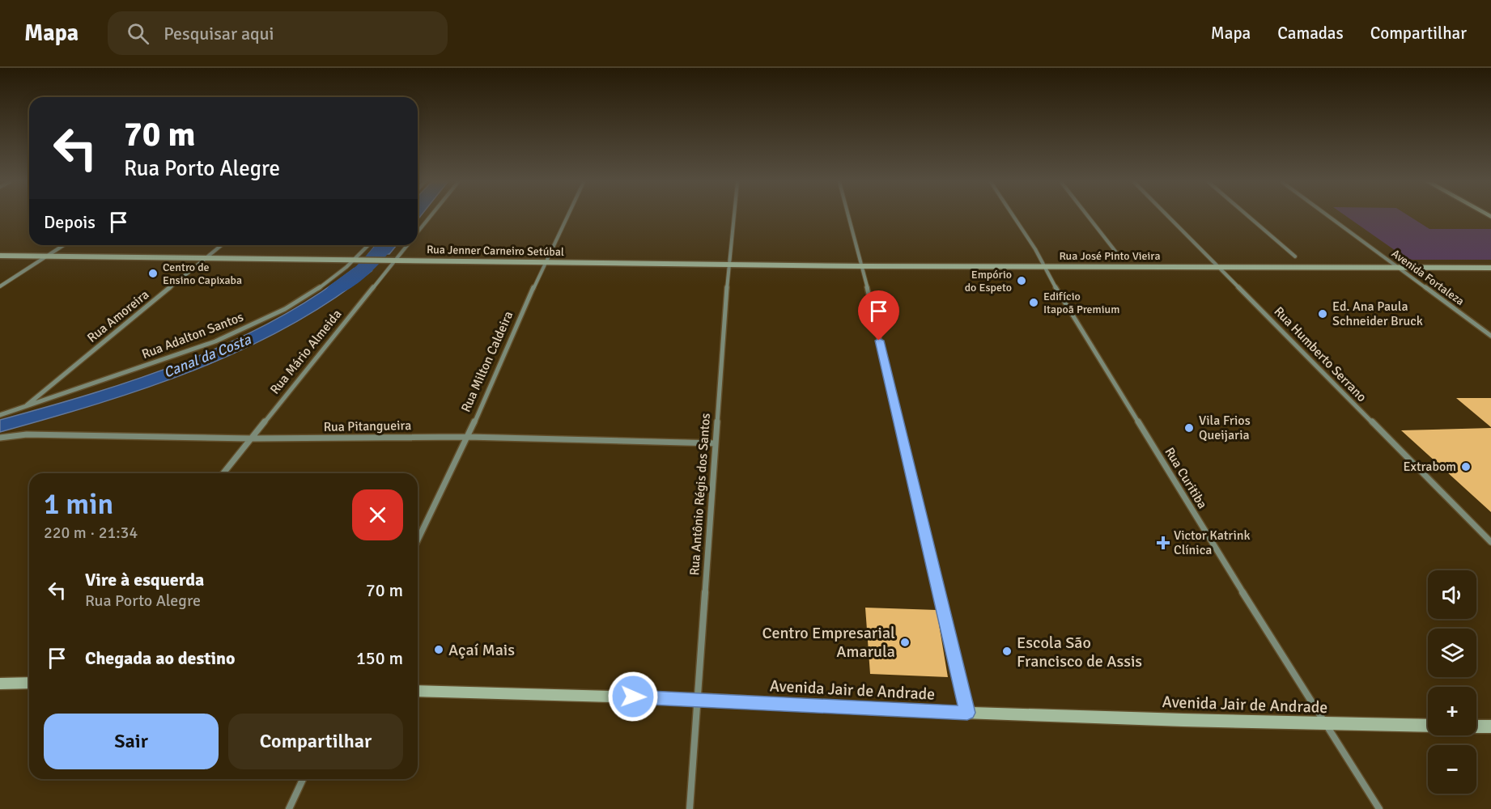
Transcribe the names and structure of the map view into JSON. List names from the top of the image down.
{
  "streets": {
    "street": [
      "Rua Jenner Carneiro Setúbal",
      "Rua José Pinto Vieira",
      "Avenida Fortaleza",
      "Rua Amoreira",
      "Rua Adalton Santos",
      "Rua Mário Almeida",
      "Rua Humberto Serrano",
      "Rua Milton Caldeira",
      "Rua Pitangueira",
      "Rua Curitiba",
      "Rua Antônio Régis dos Santos",
      "Avenida Jair de Andrade"
    ]
  },
  "crossings": [
    ["Rua Jenner Carneiro Setúbal", "Rua José Pinto Vieira"],
    ["Rua Jenner Carneiro Setúbal", "Rua Amoreira"],
    ["Rua Jenner Carneiro Setúbal", "Rua Adalton Santos"],
    ["Rua Jenner Carneiro Setúbal", "Rua Mário Almeida"],
    ["Rua Jenner Carneiro Setúbal", "Rua Milton Caldeira"],
    ["Rua Jenner Carneiro Setúbal", "Rua Antônio Régis dos Santos"],
    ["Rua José Pinto Vieira", "Avenida Fortaleza"],
    ["Rua José Pinto Vieira", "Rua Humberto Serrano"],
    ["Rua José Pinto Vieira", "Rua Curitiba"],
    ["Rua José Pinto Vieira", "Rua Antônio Régis dos Santos"],
    ["Rua Amoreira", "Rua Adalton Santos"],
    ["Rua Mário Almeida", "Rua Pitangueira"],
    ["Rua Milton Caldeira", "Rua Pitangueira"],
    ["Rua Pitangueira", "Rua Antônio Régis dos Santos"],
    ["Rua Curitiba", "Avenida Jair de Andrade"],
    ["Rua Antônio Régis dos Santos", "Avenida Jair de Andrade"]
  ],
  "water": ["Canal da Costa"],
  "places": {
    "other": [
      "Centro de Ensino Capixaba",
      "Empório do Espeto",
      "Edifício Itapoã Premium",
      "Ed. Ana Paula Schneider Bruck",
      "Vila Frios Queijaria",
      "Extrabom",
      "Centro Empresarial Amarula",
      "Açaí Mais",
      "Escola São Francisco de Assis"
    ],
    "health": ["Victor Katrink Clínica"]
  },
  "page": {
    "header": "Mapa",
    "search": "Pesquisar aqui",
    "nav": ["Mapa", "Camadas", "Compartilhar"],
    "turn": ["70 m", "Rua Porto Alegre"],
    "then": "Depois",
    "heading": ["1 min", "220 m · 21:34"],
    "list": [
      {
        "name": "Vire à esquerda",
        "note": "Rua Porto Alegre",
        "value": "70 m"
      },
      {
        "name": "Chegada ao destino",
        "value": "150 m"
      }
    ],
    "map_buttons": ["+", "−"],
    "buttons": ["Sair", "Compartilhar"]
  }
}
